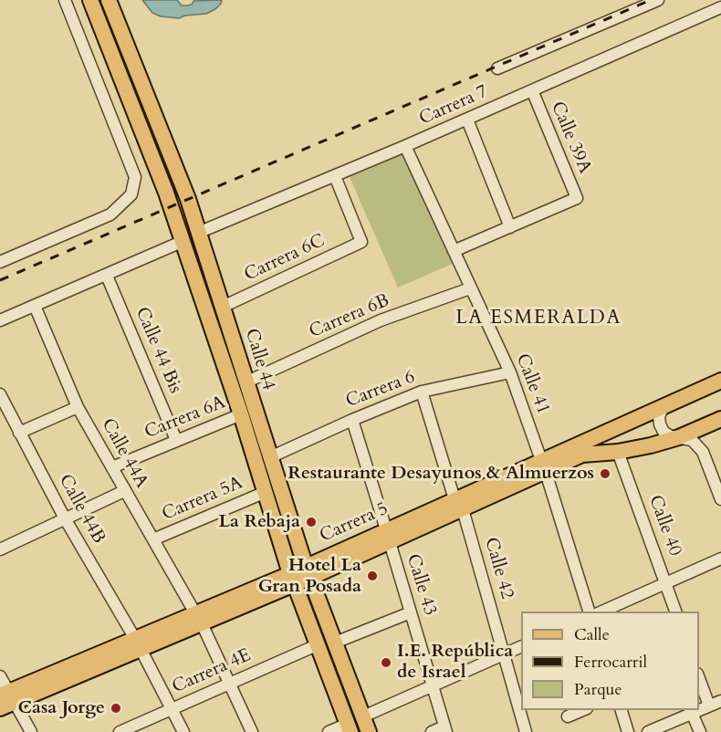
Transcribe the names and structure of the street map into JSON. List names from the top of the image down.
{
  "streets": {
    "main road": ["Calle 44", "Carrera 5"],
    "street": [
      "Carrera 7",
      "Calle 39A",
      "Carrera 6C",
      "Carrera 6B",
      "Calle 44 Bis",
      "Calle 41",
      "Carrera 6",
      "Carrera 6A",
      "Calle 44A",
      "Carrera 5A",
      "Calle 44B",
      "Calle 40",
      "Calle 42",
      "Calle 43",
      "Carrera 4E"
    ]
  },
  "crossings": [
    ["Carrera 7", "Calle 39A"],
    ["Carrera 7", "Carrera 6C"],
    ["Carrera 7", "Calle 44"],
    ["Carrera 7", "Calle 41"],
    ["Carrera 6C", "Calle 44"],
    ["Carrera 6B", "Calle 44"],
    ["Carrera 6B", "Calle 41"],
    ["Calle 44 Bis", "Carrera 6A"],
    ["Calle 44", "Carrera 6"],
    ["Calle 44", "Carrera 6A"],
    ["Calle 44", "Carrera 5A"],
    ["Calle 44", "Carrera 5"],
    ["Calle 44", "Carrera 4E"],
    ["Calle 41", "Carrera 6"],
    ["Calle 41", "Carrera 5"],
    ["Carrera 6", "Calle 42"],
    ["Carrera 6", "Calle 43"],
    ["Carrera 6A", "Calle 44A"],
    ["Calle 44A", "Carrera 5A"],
    ["Calle 44A", "Carrera 5"],
    ["Calle 44A", "Carrera 4E"],
    ["Calle 44B", "Carrera 5"],
    ["Calle 44B", "Carrera 4E"],
    ["Carrera 5", "Calle 40"],
    ["Carrera 5", "Calle 42"],
    ["Carrera 5", "Calle 43"]
  ],
  "districts": ["LA ESMERALDA"],
  "places": [
    "Restaurante Desayunos & Almuerzos",
    "La Rebaja",
    "Hotel La Gran Posada",
    "I.E. República de Israel",
    "Casa Jorge"
  ],
  "legend": ["Calle", "Ferrocarril", "Parque"]
}
